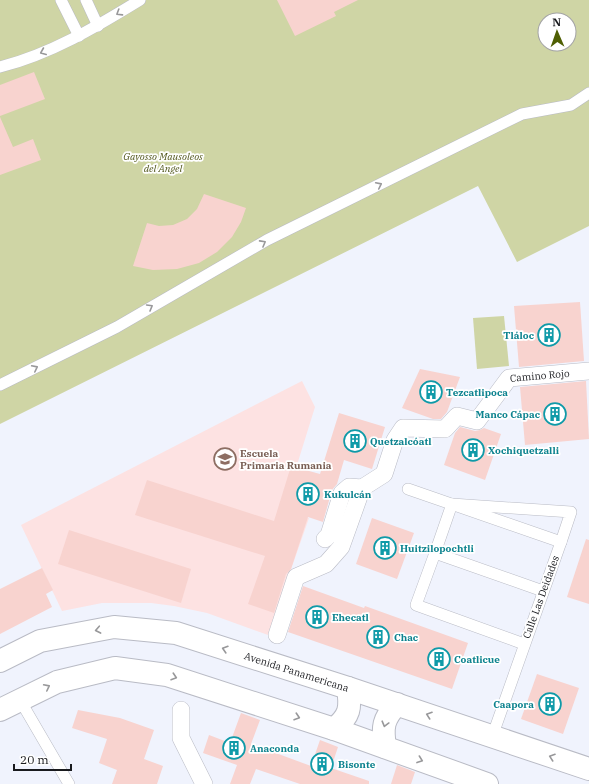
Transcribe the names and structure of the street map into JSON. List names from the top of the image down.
{
  "streets": {
    "street": ["Camino Rojo", "Avenida Panamericana"],
    "lane": ["Calle Las Deidades"]
  },
  "crossings": [
    ["Calle Las Deidades", "Avenida Panamericana"]
  ],
  "parks": ["Gayosso Mausoleos del Angel"],
  "places": {
    "building": [
      "Tláloc",
      "Tezcatlipoca",
      "Manco Cápac",
      "Quetzalcóatl",
      "Xochiquetzalli",
      "Kukulcán",
      "Huitzilopochtli",
      "Ehecatl",
      "Chac",
      "Coatlicue",
      "Caapora",
      "Anaconda",
      "Bisonte"
    ],
    "school or university": ["Escuela Primaria Rumania"]
  },
  "scale_bar": "20 m",
  "north": "top"
}
